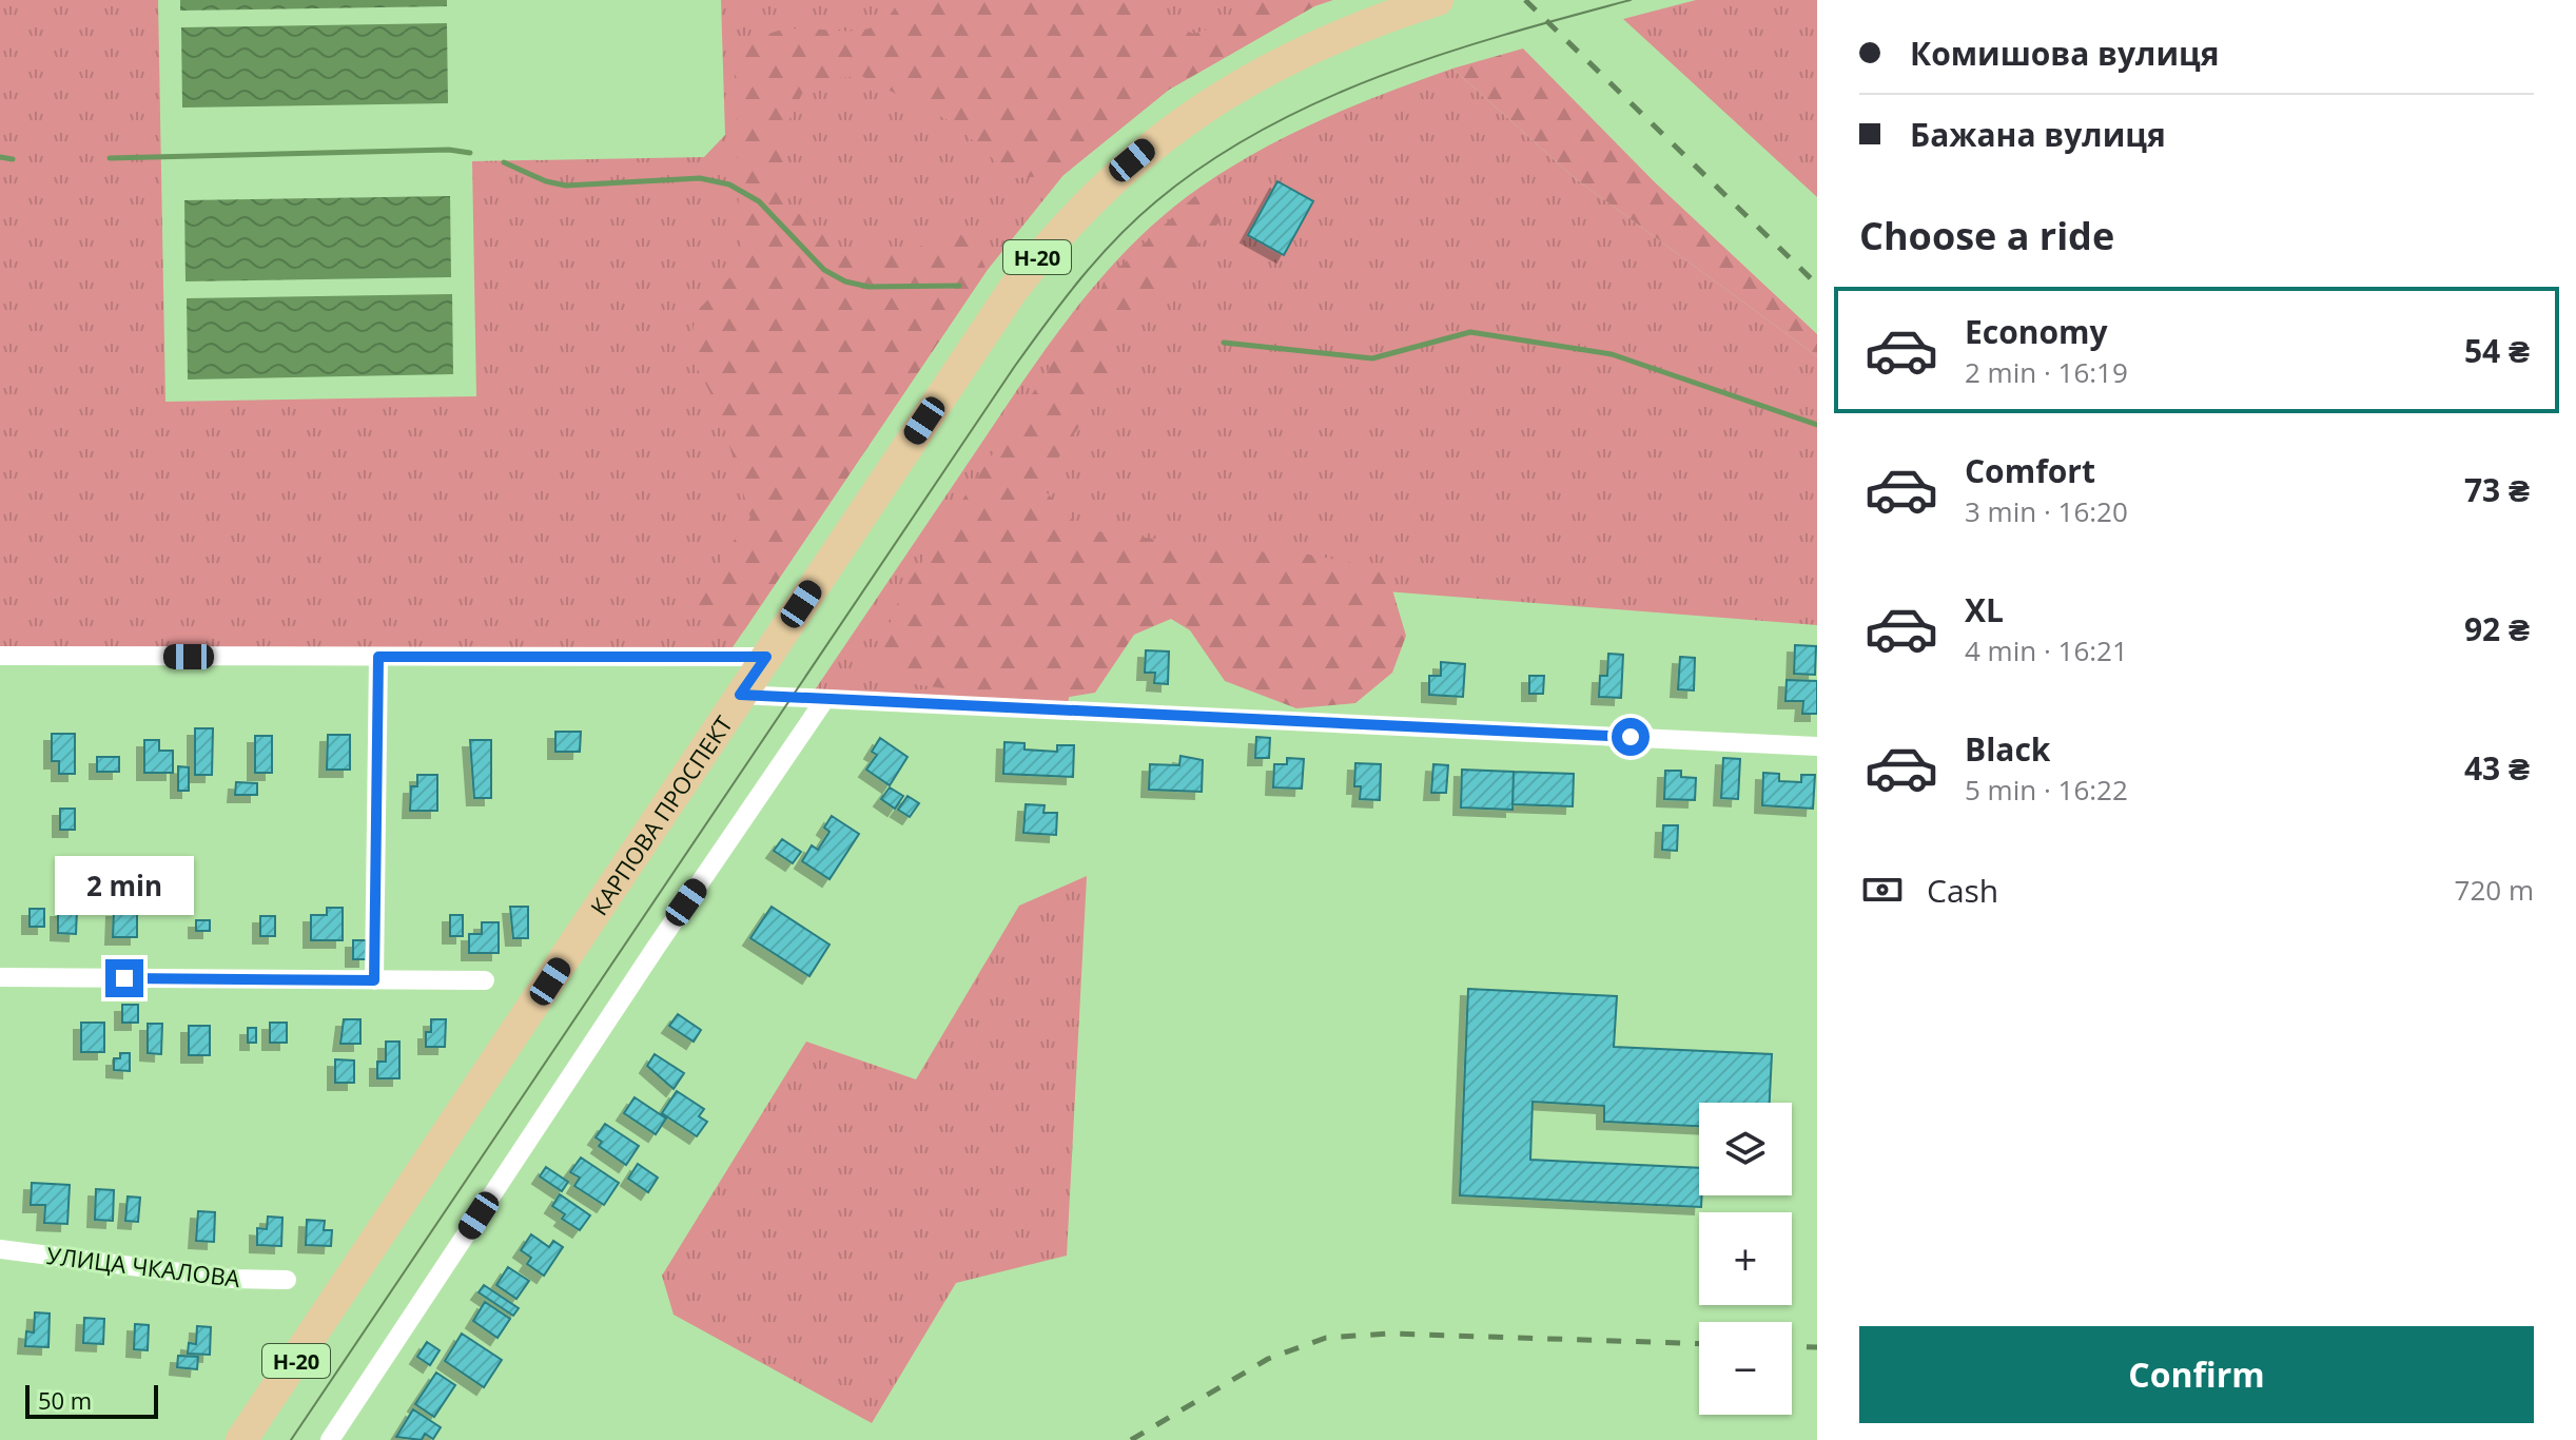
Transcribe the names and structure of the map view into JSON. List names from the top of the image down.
{
  "streets": {
    "main road": ["Н-20", "КАРПОВА ПРОСПЕКТ"],
    "street": ["УЛИЦА ЧКАЛОВА"]
  },
  "scale_bar": "50 m",
  "page": {
    "banner": ["Комишова вулиця", "Бажана вулиця"],
    "heading": "Choose a ride",
    "list": [
      {
        "name": "Economy",
        "note": "2 min · 16:19",
        "value": "54 ₴"
      },
      {
        "name": "Comfort",
        "note": "3 min · 16:20",
        "value": "73 ₴"
      },
      {
        "name": "XL",
        "note": "4 min · 16:21",
        "value": "92 ₴"
      },
      {
        "name": "Black",
        "note": "5 min · 16:22",
        "value": "43 ₴"
      }
    ],
    "pay": ["Cash", "720 m"],
    "bubble": "2 min",
    "map_buttons": ["+", "−"],
    "buttons": "Confirm",
    "scale": "50 m"
  }
}
